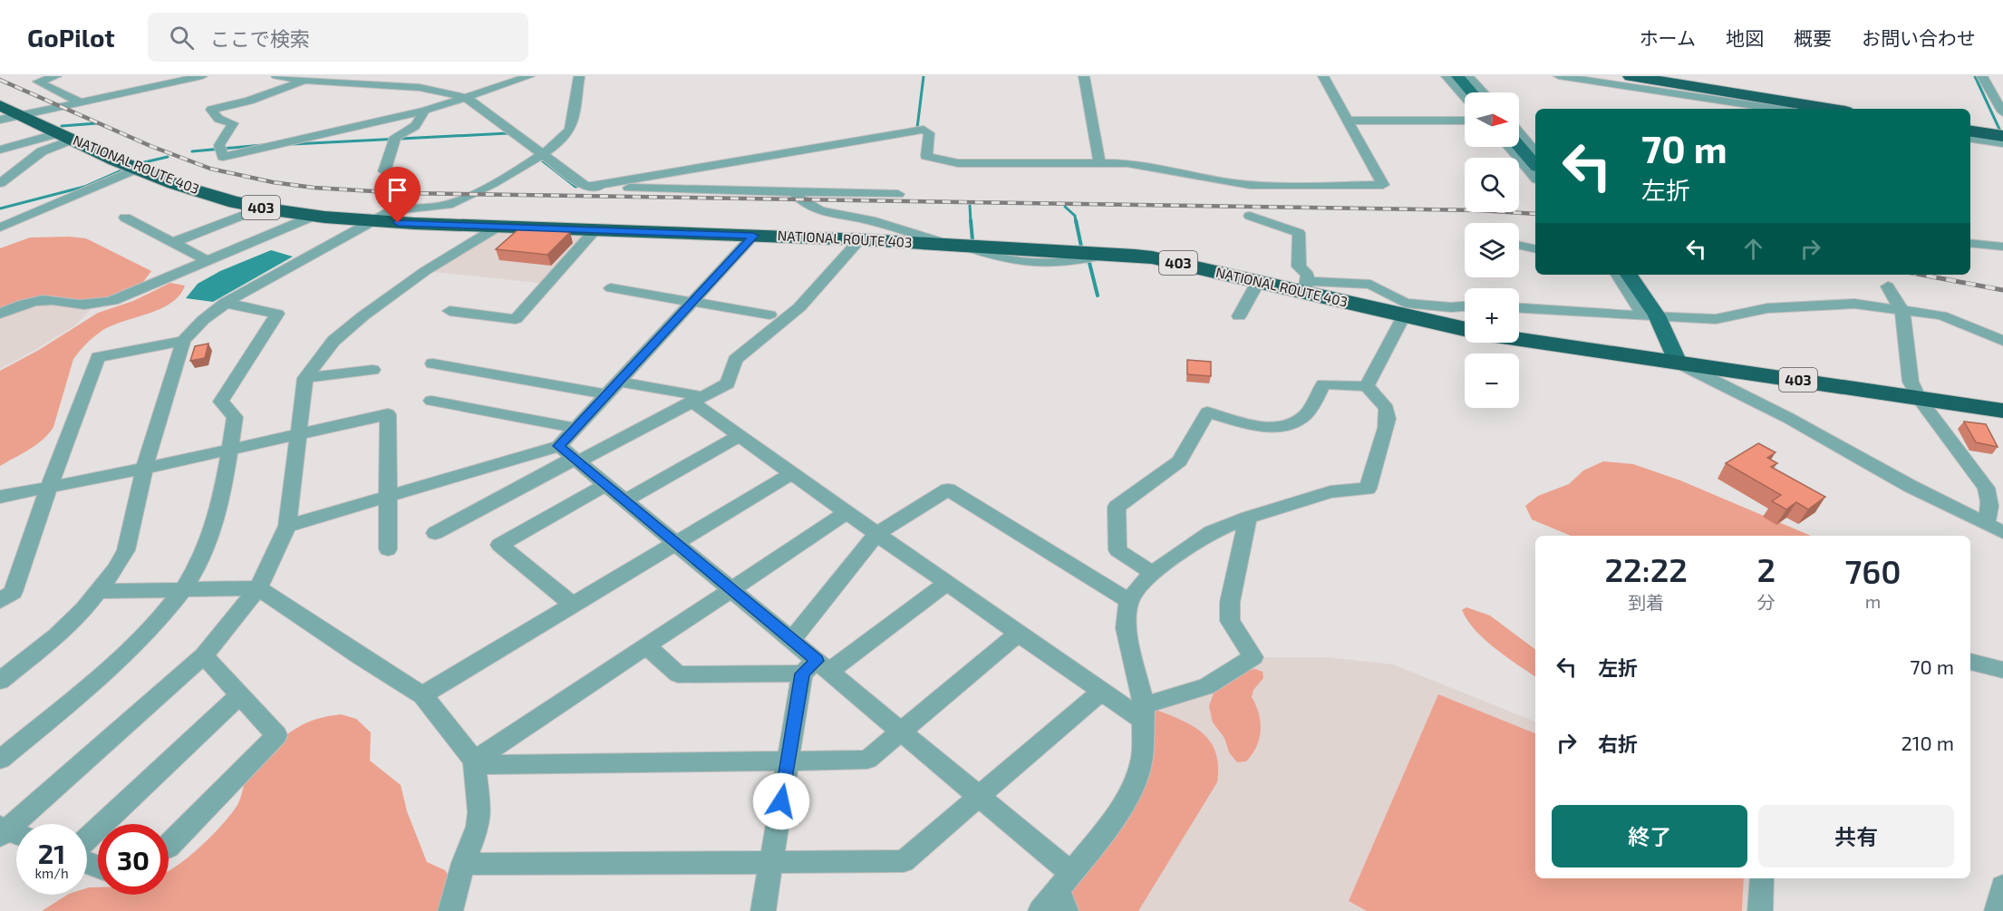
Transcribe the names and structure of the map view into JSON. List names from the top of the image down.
{
  "streets": {
    "highway": ["NATIONAL ROUTE 403", "403"]
  },
  "north": "right",
  "page": {
    "header": "GoPilot",
    "search": "ここで検索",
    "nav": [
      "ホーム",
      "地図",
      "概要",
      "お問い合わせ"
    ],
    "map_buttons": ["+", "−"],
    "turn": ["70 m", "左折"],
    "eta": [
      "22:22",
      "到着",
      "2",
      "分",
      "760",
      "m"
    ],
    "list": [
      {
        "name": "左折",
        "value": "70 m"
      },
      {
        "name": "右折",
        "value": "210 m"
      }
    ],
    "buttons": ["終了", "共有"],
    "speed": "21 km/h",
    "limit": "30"
  }
}
